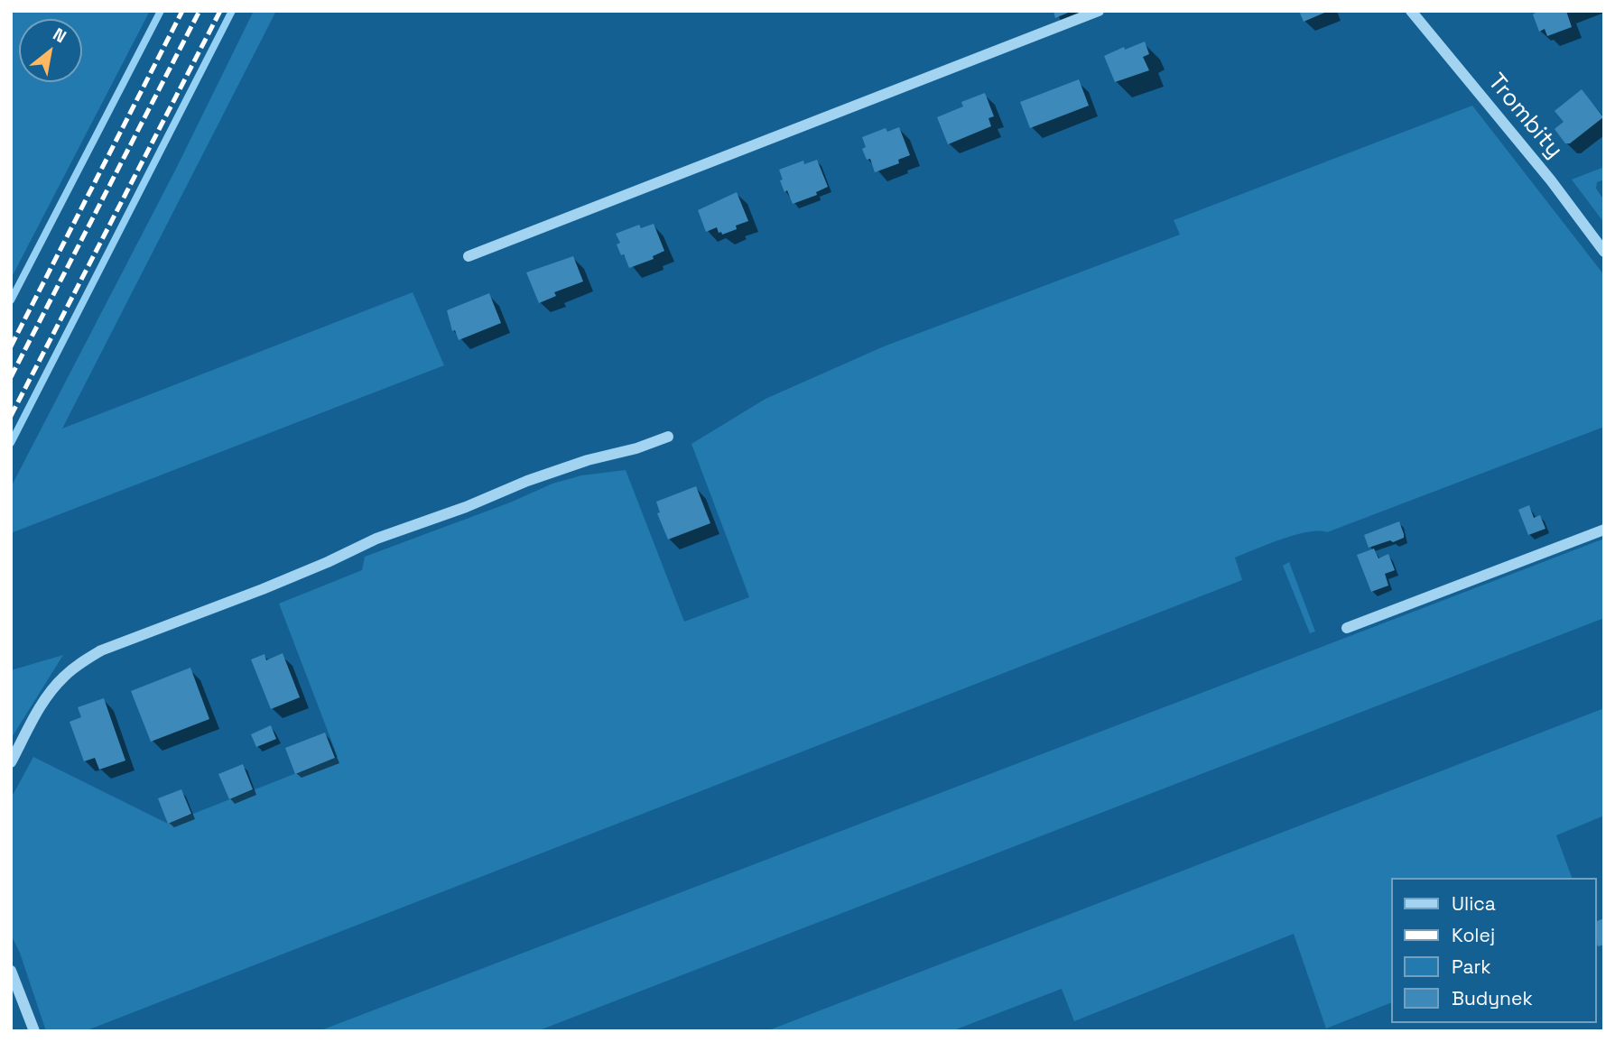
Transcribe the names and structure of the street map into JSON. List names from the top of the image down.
{
  "streets": {
    "street": ["Trombity"]
  },
  "legend": [
    "Ulica",
    "Kolej",
    "Park",
    "Budynek"
  ],
  "north": "top right"
}
